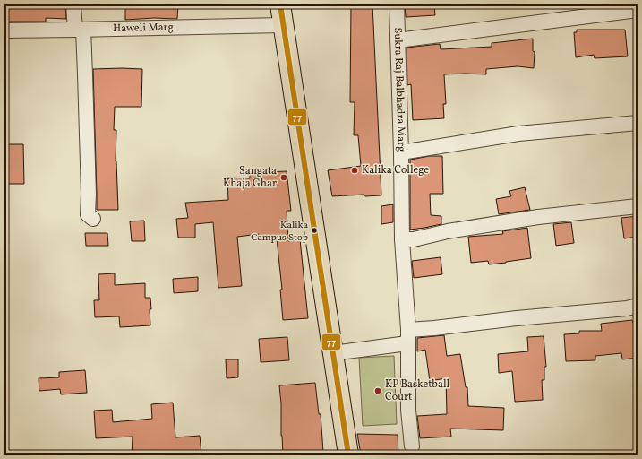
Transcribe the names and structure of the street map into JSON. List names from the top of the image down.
{
  "streets": {
    "street": ["Haweli Marg", "Sukra Raj Balbhadra Marg"]
  },
  "places": [
    "Kalika College",
    "Sangata Khaja Ghar",
    "Kalika Campus Stop",
    "KP Basketball Court"
  ],
  "lines": ["transit line 77"]
}
